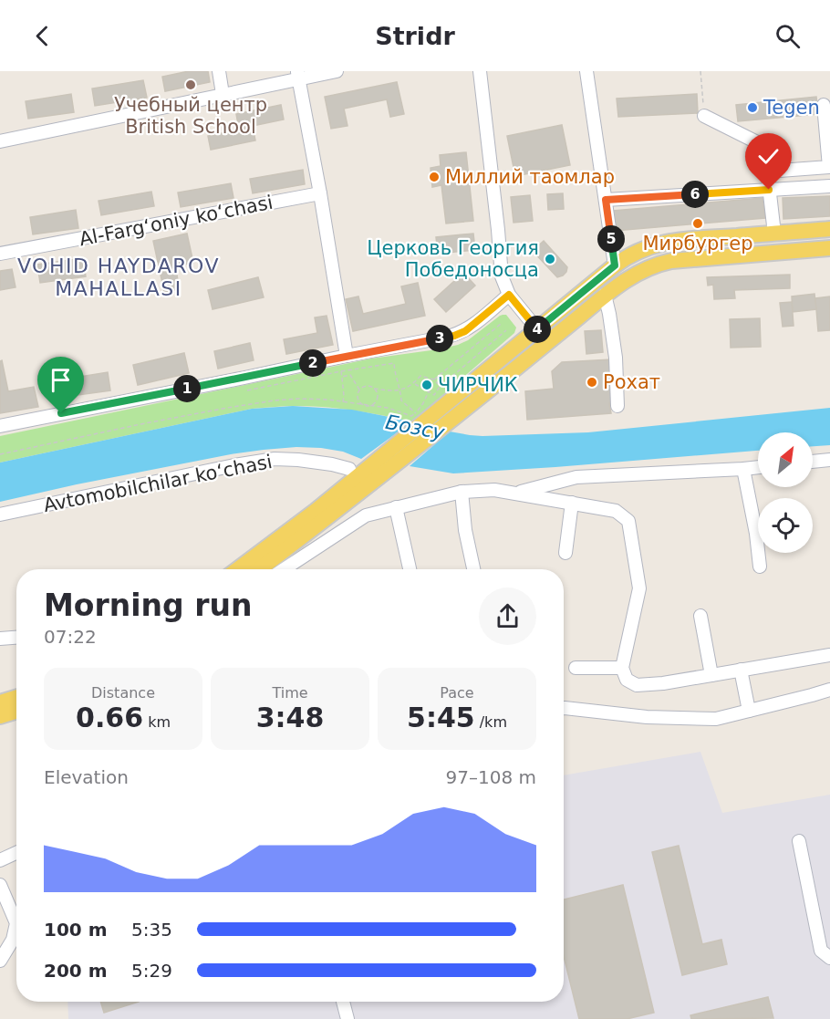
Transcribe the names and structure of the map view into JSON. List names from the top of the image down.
{
  "streets": {
    "street": ["Al-Farg‘oniy ko‘chasi", "Avtomobilchilar ko‘chasi"]
  },
  "districts": ["VOHID HAYDAROV MAHALLASI"],
  "water": ["Бозсу"],
  "places": [
    "Учебный центр British School",
    "Tegen",
    "Миллий таомлар",
    "Мирбургер",
    "Церковь Георгия Победоносца",
    "Рохат",
    "ЧИРЧИК"
  ],
  "north": "top right",
  "page": {
    "header": "Stridr",
    "pins": [
      "6",
      "5",
      "4",
      "3",
      "2",
      "1"
    ],
    "heading": ["Morning run", "07:22"],
    "stats": [
      ["Distance", "0.66 km"],
      ["Time", "3:48"],
      ["Pace", "5:45 /km"]
    ],
    "chart": ["Elevation", "97–108 m"],
    "list": [
      {
        "name": "100 m",
        "note": "5:35"
      },
      {
        "name": "200 m",
        "note": "5:29"
      }
    ]
  }
}
